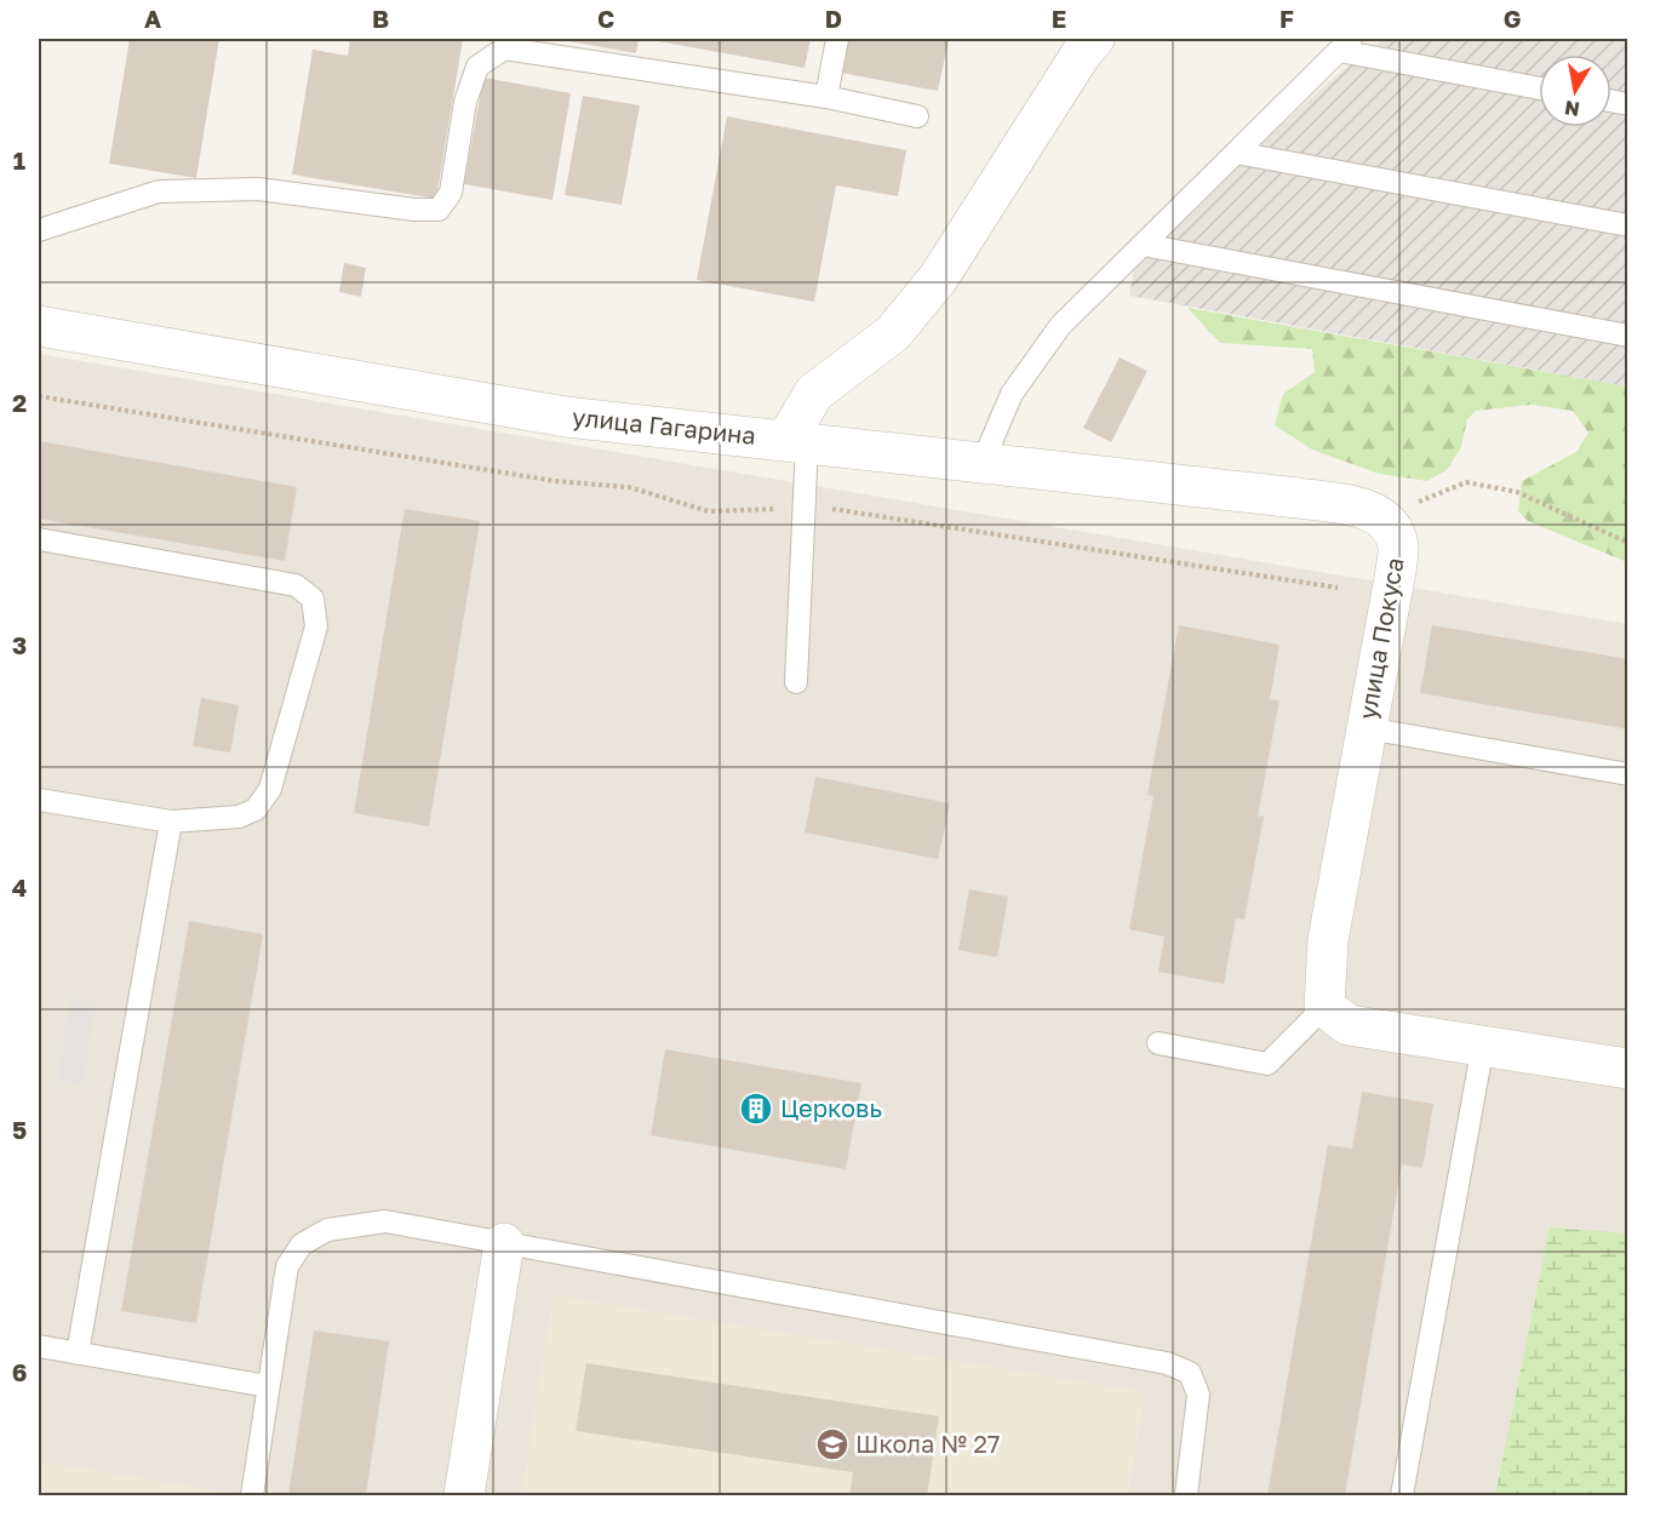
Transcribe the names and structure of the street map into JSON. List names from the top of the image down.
{
  "streets": {
    "street": ["улица Гагарина", "улица Покуса"]
  },
  "crossings": [
    ["улица Гагарина", "улица Покуса"]
  ],
  "places": {
    "building": ["Церковь"],
    "school or university": ["Школа № 27"]
  },
  "north": "bottom",
  "grid": {
    "columns": [
      "A",
      "B",
      "C",
      "D",
      "E",
      "F",
      "G"
    ],
    "rows": [
      "1",
      "2",
      "3",
      "4",
      "5",
      "6"
    ]
  }
}
